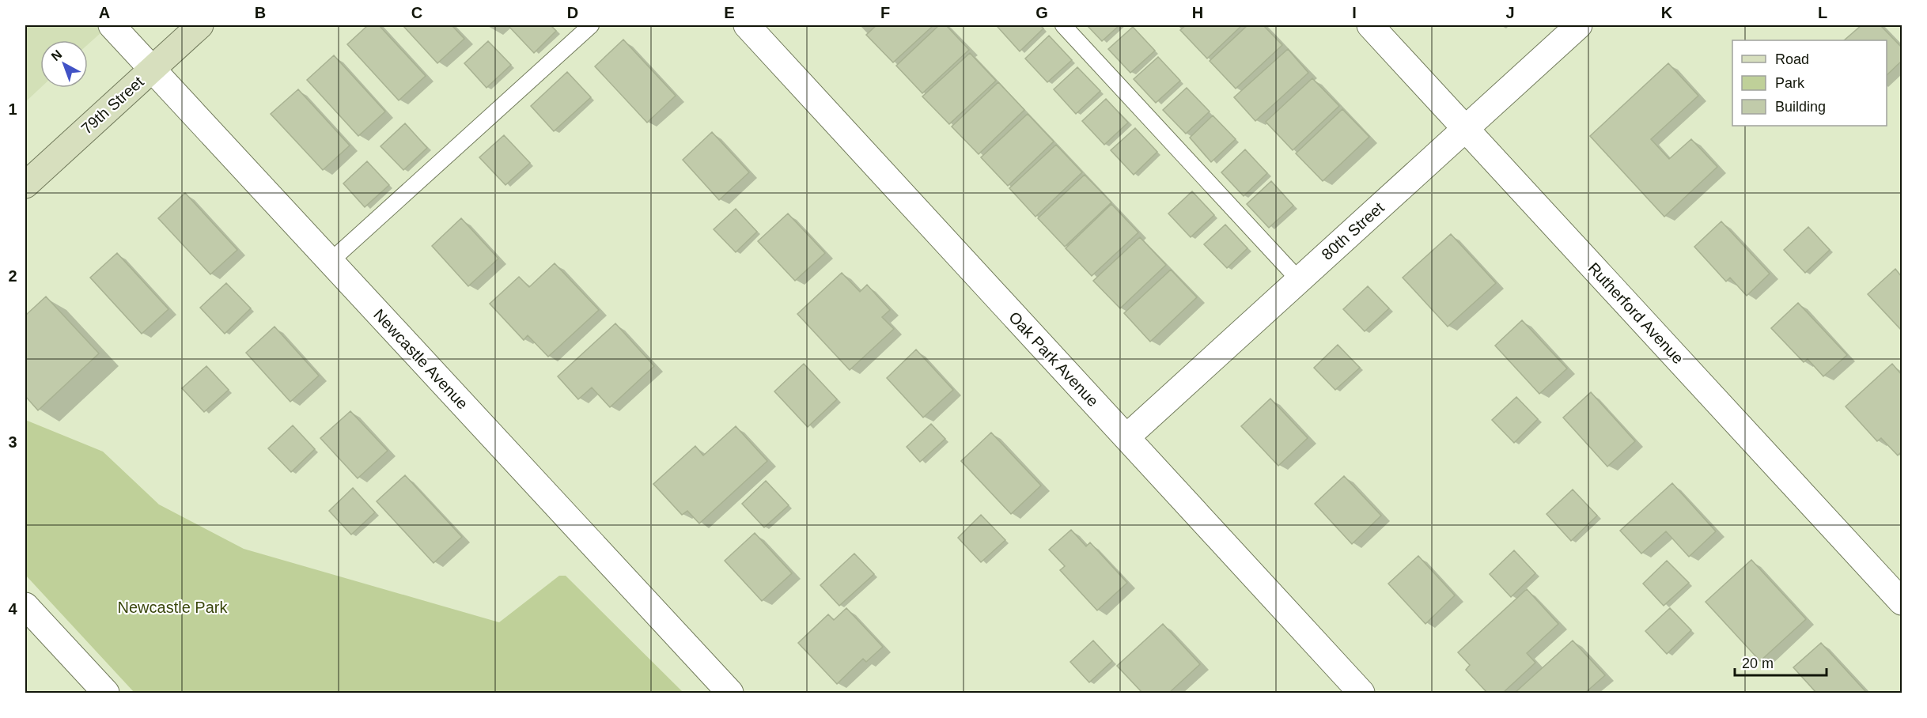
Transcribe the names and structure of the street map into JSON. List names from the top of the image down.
{
  "streets": {
    "main road": ["79th Street"],
    "street": [
      "80th Street",
      "Rutherford Avenue",
      "Newcastle Avenue",
      "Oak Park Avenue"
    ]
  },
  "crossings": [
    ["79th Street", "Newcastle Avenue"],
    ["80th Street", "Rutherford Avenue"],
    ["80th Street", "Oak Park Avenue"]
  ],
  "parks": ["Newcastle Park"],
  "legend": ["Road", "Park", "Building"],
  "scale_bar": "20 m",
  "north": "top left",
  "grid": {
    "columns": [
      "A",
      "B",
      "C",
      "D",
      "E",
      "F",
      "G",
      "H",
      "I",
      "J",
      "K",
      "L"
    ],
    "rows": [
      "1",
      "2",
      "3",
      "4"
    ]
  }
}
